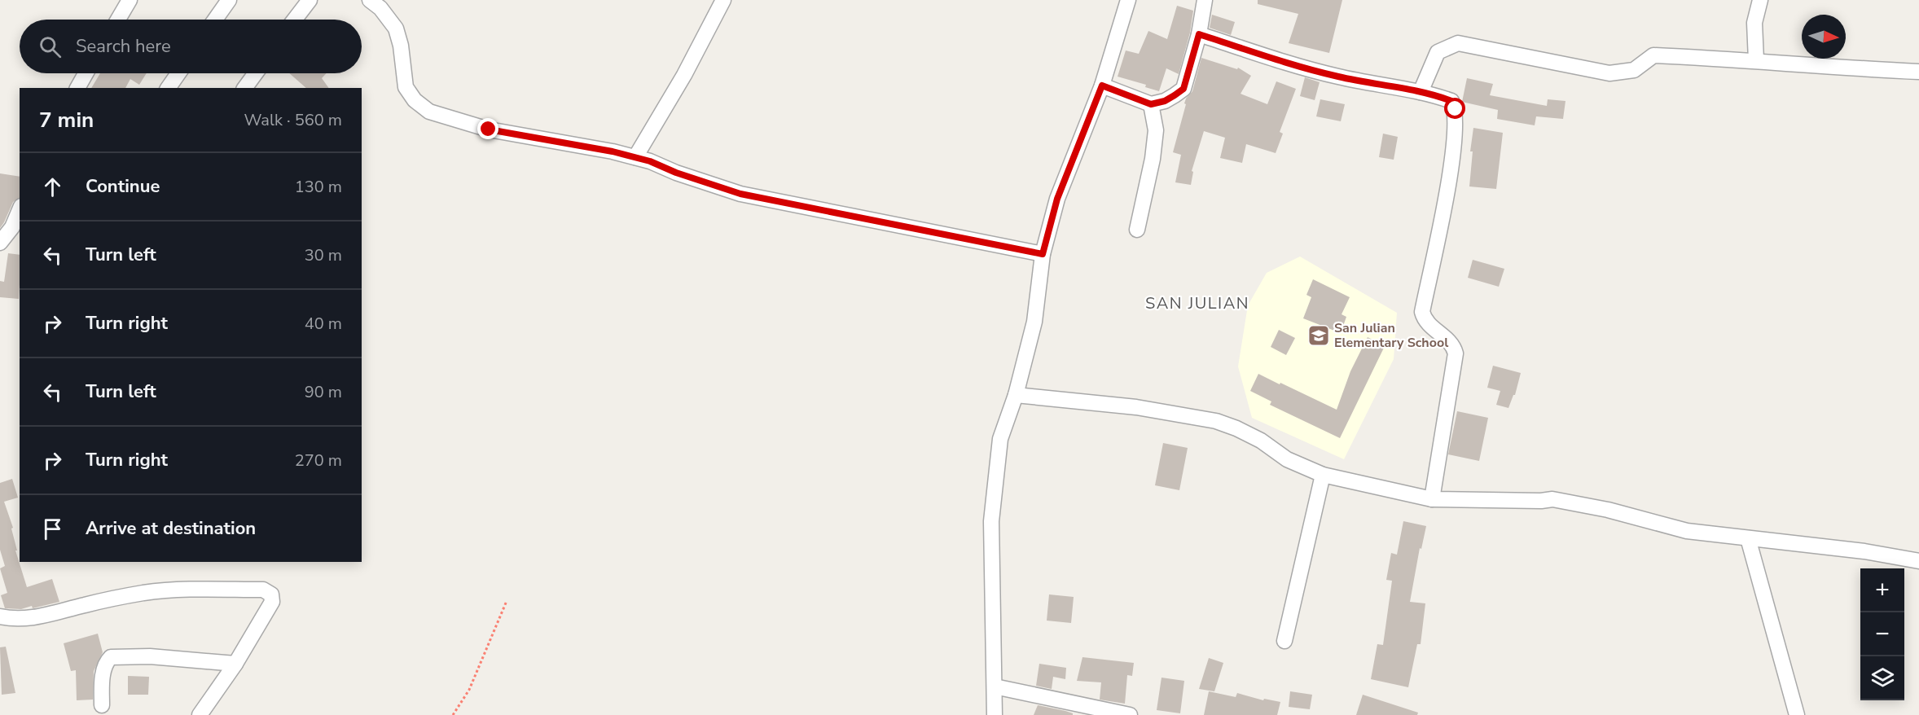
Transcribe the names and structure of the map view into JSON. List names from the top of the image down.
{
  "districts": ["SAN JULIAN"],
  "places": {
    "school or university": ["San Julian Elementary School"]
  },
  "north": "right",
  "page": {
    "search": "Search here",
    "heading": ["7 min", "Walk · 560 m"],
    "list": [
      ["Continue", "130 m"],
      ["Turn left", "30 m"],
      ["Turn right", "40 m"],
      ["Turn left", "90 m"],
      ["Turn right", "270 m"],
      "Arrive at destination"
    ],
    "map_buttons": ["+", "−"]
  }
}
